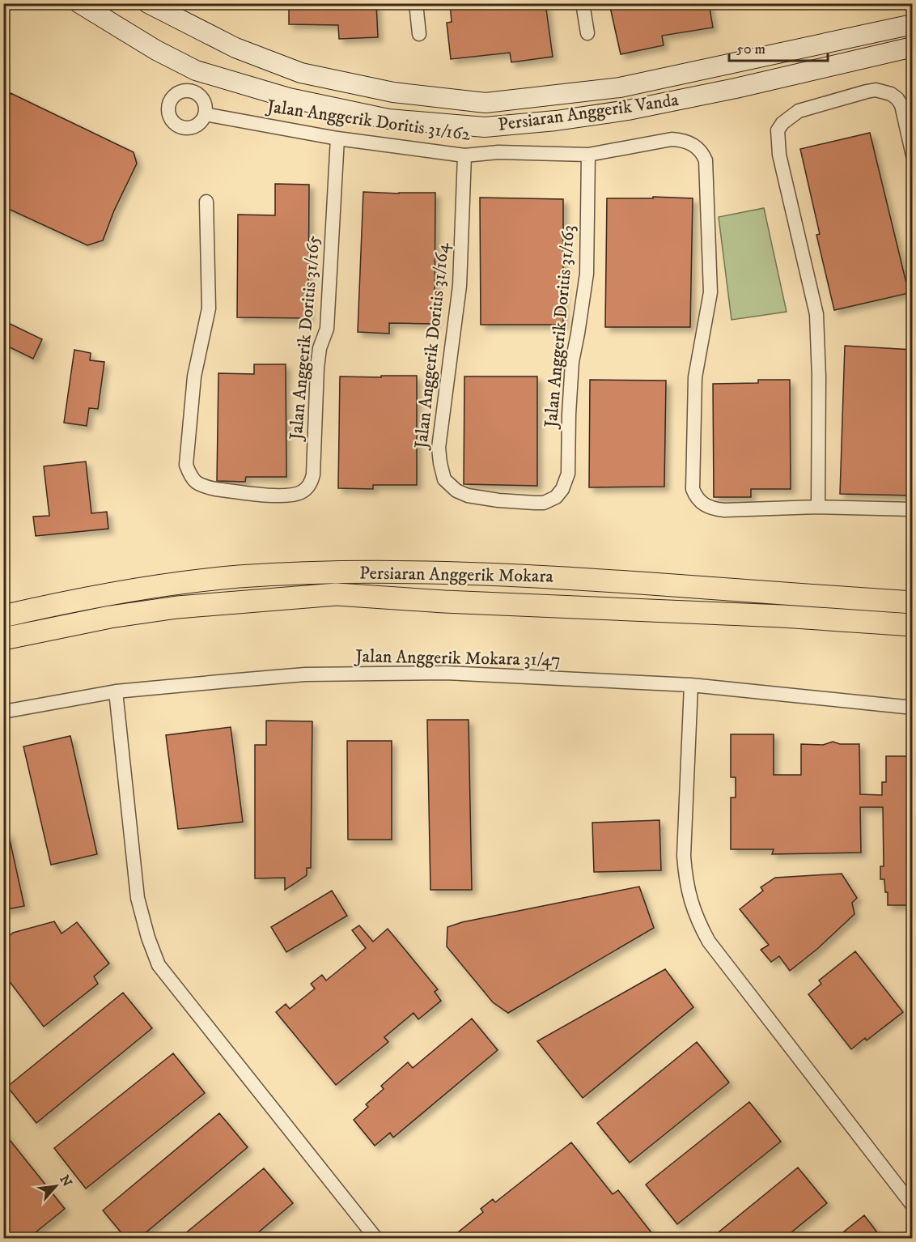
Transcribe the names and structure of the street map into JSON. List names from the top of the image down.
{
  "streets": {
    "main road": ["Persiaran Anggerik Mokara"],
    "street": [
      "Persiaran Anggerik Vanda",
      "Jalan Anggerik Doritis 31/162",
      "Jalan Anggerik Doritis 31/163",
      "Jalan Anggerik Doritis 31/165",
      "Jalan Anggerik Doritis 31/164",
      "Jalan Anggerik Mokara 31/47"
    ]
  },
  "crossings": [
    ["Jalan Anggerik Doritis 31/162", "Jalan Anggerik Doritis 31/163"],
    ["Jalan Anggerik Doritis 31/162", "Jalan Anggerik Doritis 31/165"],
    ["Jalan Anggerik Doritis 31/162", "Jalan Anggerik Doritis 31/164"],
    ["Jalan Anggerik Doritis 31/163", "Jalan Anggerik Doritis 31/164"]
  ],
  "scale_bar": "50 m",
  "north": "top right"
}
